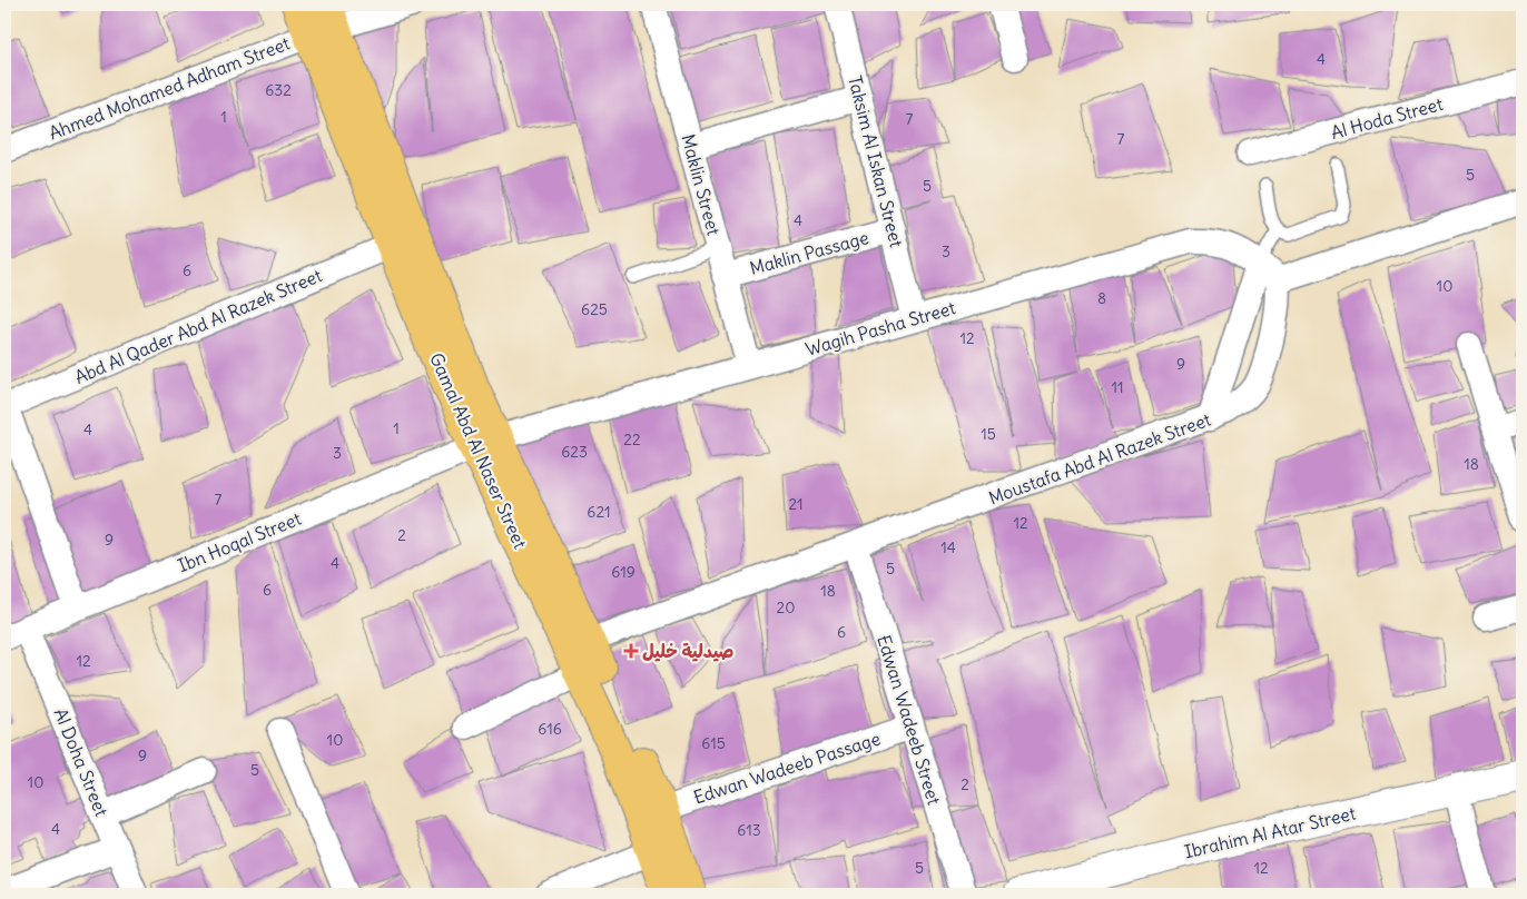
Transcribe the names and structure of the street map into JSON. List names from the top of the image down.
{
  "streets": {
    "main road": ["Gamal Abd Al Naser Street"],
    "street": [
      "Ahmed Mohamed Adham Street",
      "Al Hoda Street",
      "Taksim Al Iskan Street",
      "Maklin Street",
      "Maklin Passage",
      "Abd Al Qader Abd Al Razek Street",
      "Wagih Pasha Street",
      "Moustafa Abd Al Razek Street",
      "Ibn Hoqal Street",
      "Edwan Wadeeb Street",
      "Al Doha Street",
      "Edwan Wadeeb Passage",
      "Ibrahim Al Atar Street"
    ]
  },
  "crossings": [
    ["Ahmed Mohamed Adham Street", "Gamal Abd Al Naser Street"],
    ["Taksim Al Iskan Street", "Maklin Passage"],
    ["Taksim Al Iskan Street", "Wagih Pasha Street"],
    ["Maklin Street", "Maklin Passage"],
    ["Maklin Street", "Wagih Pasha Street"],
    ["Abd Al Qader Abd Al Razek Street", "Gamal Abd Al Naser Street"],
    ["Wagih Pasha Street", "Gamal Abd Al Naser Street"],
    ["Wagih Pasha Street", "Moustafa Abd Al Razek Street"],
    ["Wagih Pasha Street", "Ibn Hoqal Street"],
    ["Gamal Abd Al Naser Street", "Moustafa Abd Al Razek Street"],
    ["Gamal Abd Al Naser Street", "Ibn Hoqal Street"],
    ["Gamal Abd Al Naser Street", "Edwan Wadeeb Passage"],
    ["Moustafa Abd Al Razek Street", "Edwan Wadeeb Street"],
    ["Ibn Hoqal Street", "Al Doha Street"],
    ["Edwan Wadeeb Street", "Edwan Wadeeb Passage"]
  ],
  "places": {
    "health": ["صيدلية خليل"]
  },
  "house_numbers": [
    "4",
    "632",
    "1",
    "7",
    "7",
    "5",
    "5",
    "4",
    "3",
    "6",
    "10",
    "8",
    "625",
    "12",
    "9",
    "11",
    "1",
    "4",
    "15",
    "22",
    "623",
    "3",
    "18",
    "7",
    "21",
    "621",
    "12",
    "2",
    "9",
    "14",
    "4",
    "5",
    "619",
    "6",
    "18",
    "20",
    "6",
    "12",
    "616",
    "10",
    "615",
    "9",
    "5",
    "10",
    "2",
    "4",
    "613",
    "5",
    "12"
  ]
}
